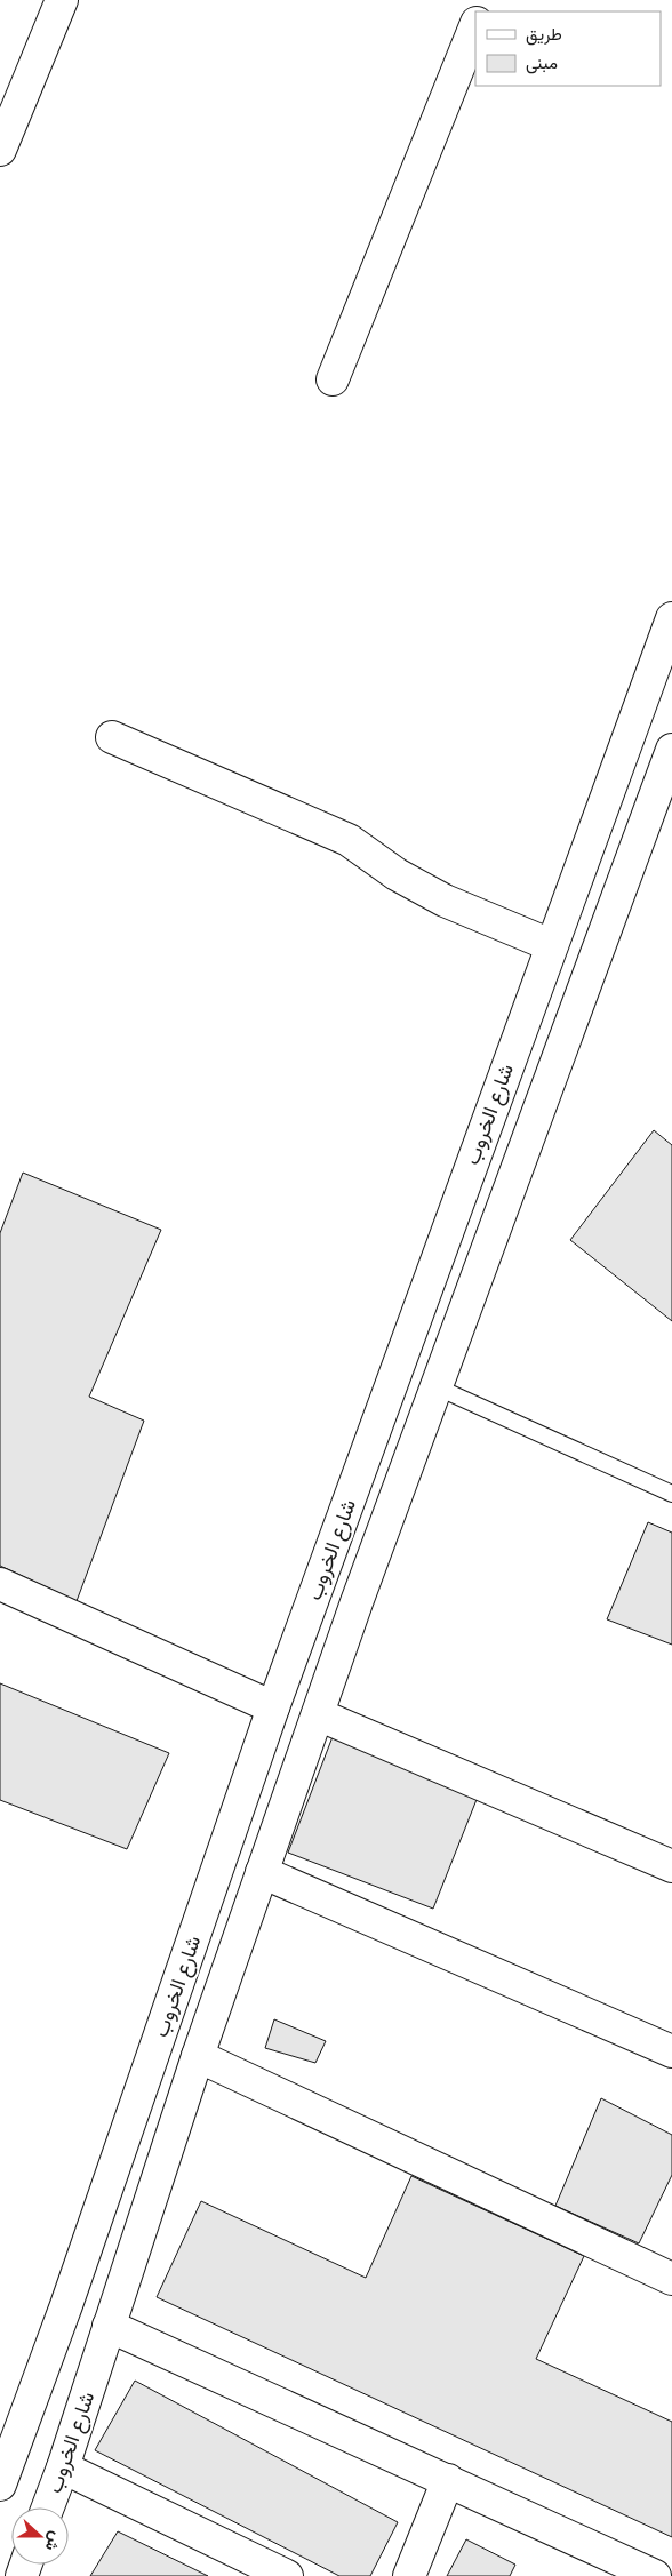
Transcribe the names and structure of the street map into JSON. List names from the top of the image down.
{
  "streets": {
    "main road": ["شارع الخروب"]
  },
  "legend": ["طريق", "مبنى"],
  "north": "right"
}
